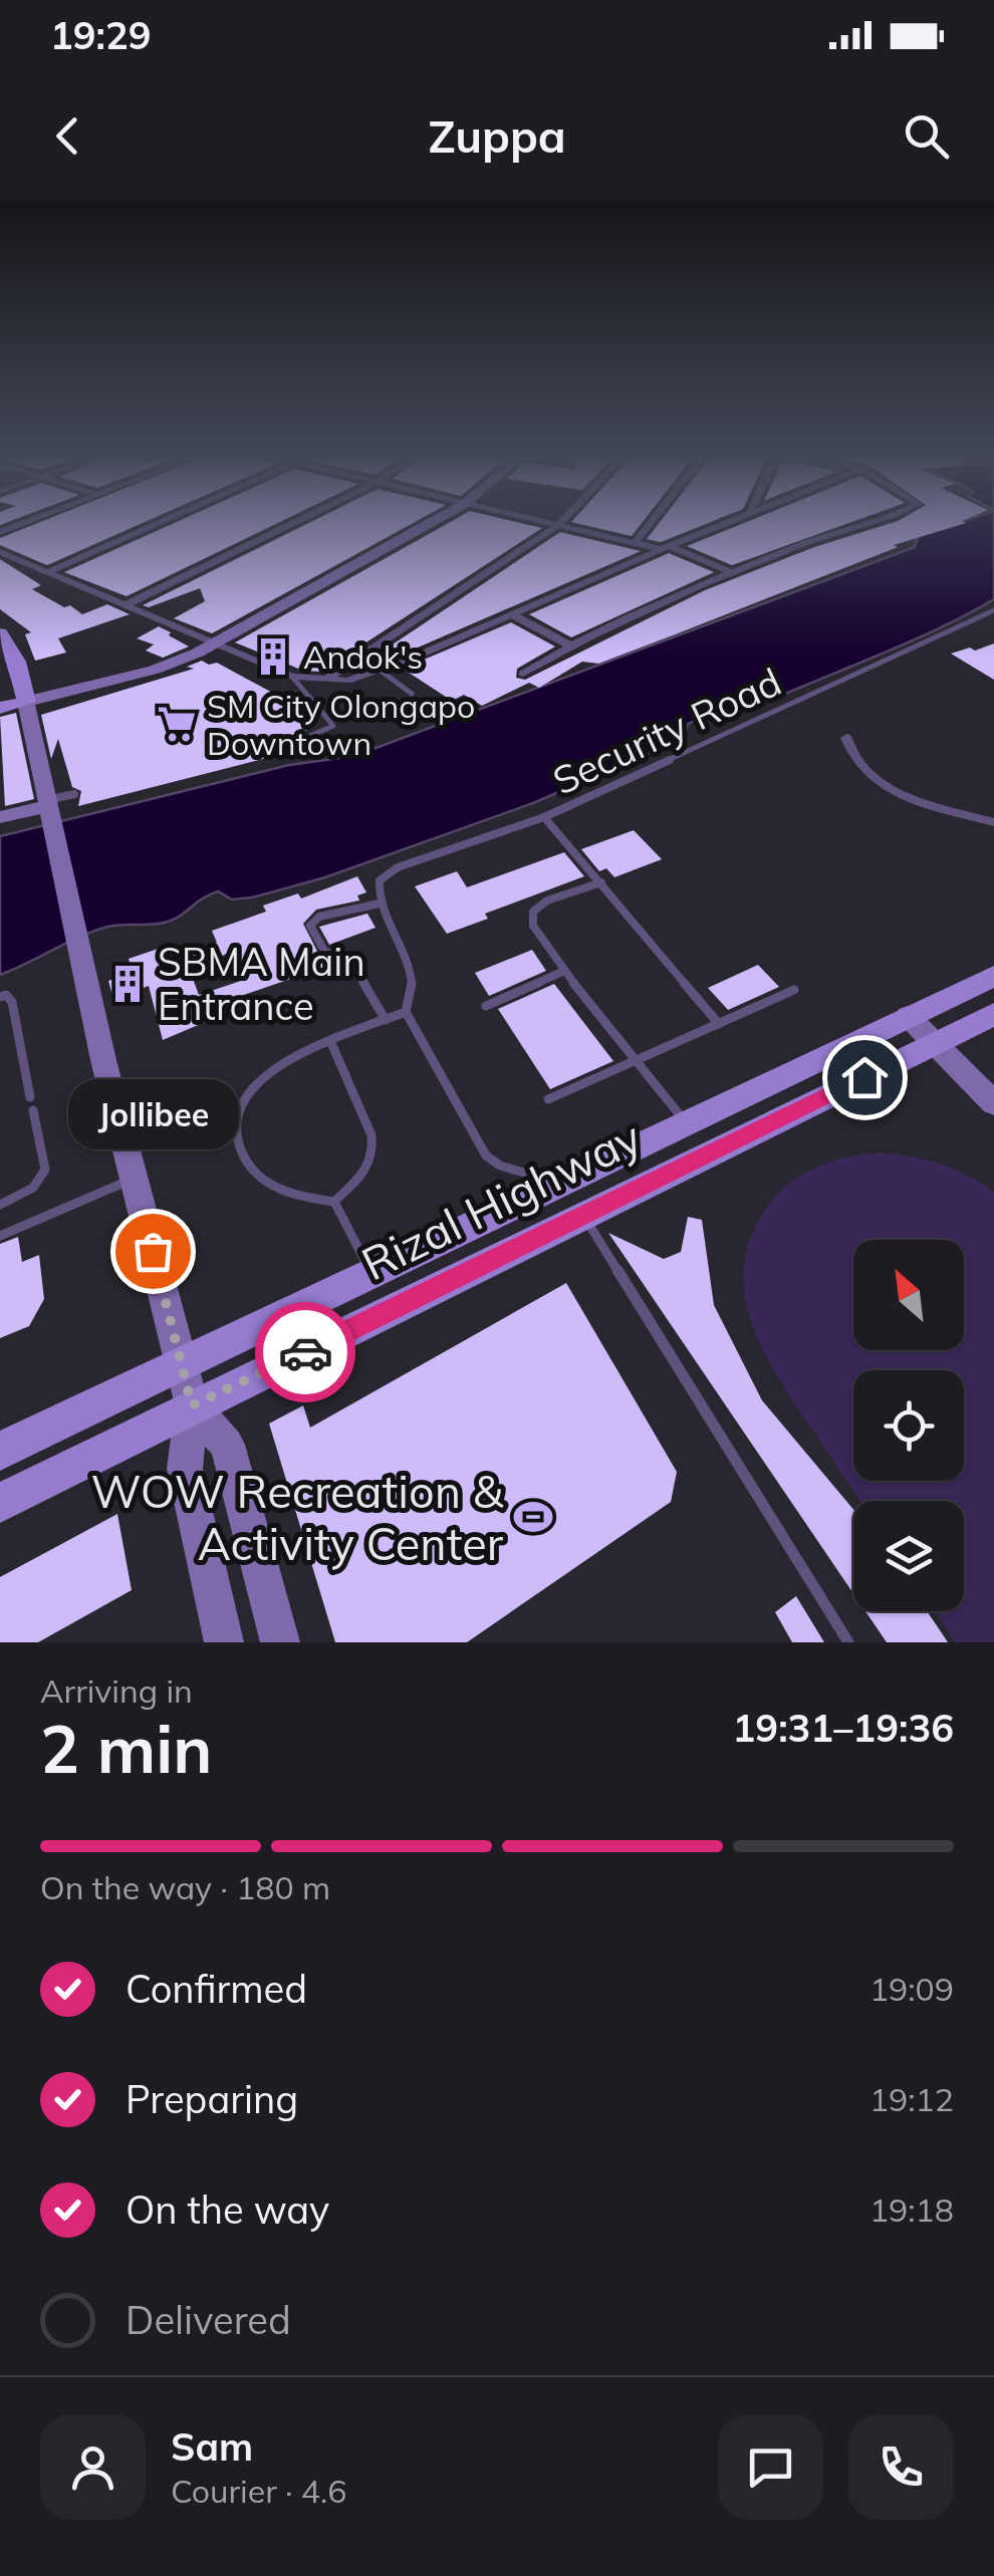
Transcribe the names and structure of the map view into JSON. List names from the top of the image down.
{
  "streets": {
    "main road": ["Rizal Highway"],
    "lane": ["Security Road"]
  },
  "places": {
    "building": ["Andok's", "SBMA Main Entrance"],
    "supermarket": ["SM City Olongapo Downtown"],
    "other": ["Jollibee"],
    "sports": ["WOW Recreation & Activity Center"]
  },
  "north": "top left",
  "page": {
    "status": "19:29",
    "header": "Zuppa",
    "bubble": "Jollibee",
    "heading": ["2 min", "Arriving in", "19:31–19:36"],
    "panel": ["Sam", "Courier · 4.6"],
    "bar": "On the way · 180 m",
    "list": [
      ["Confirmed", "19:09"],
      ["Preparing", "19:12"],
      ["On the way", "19:18"],
      "Delivered"
    ]
  }
}
